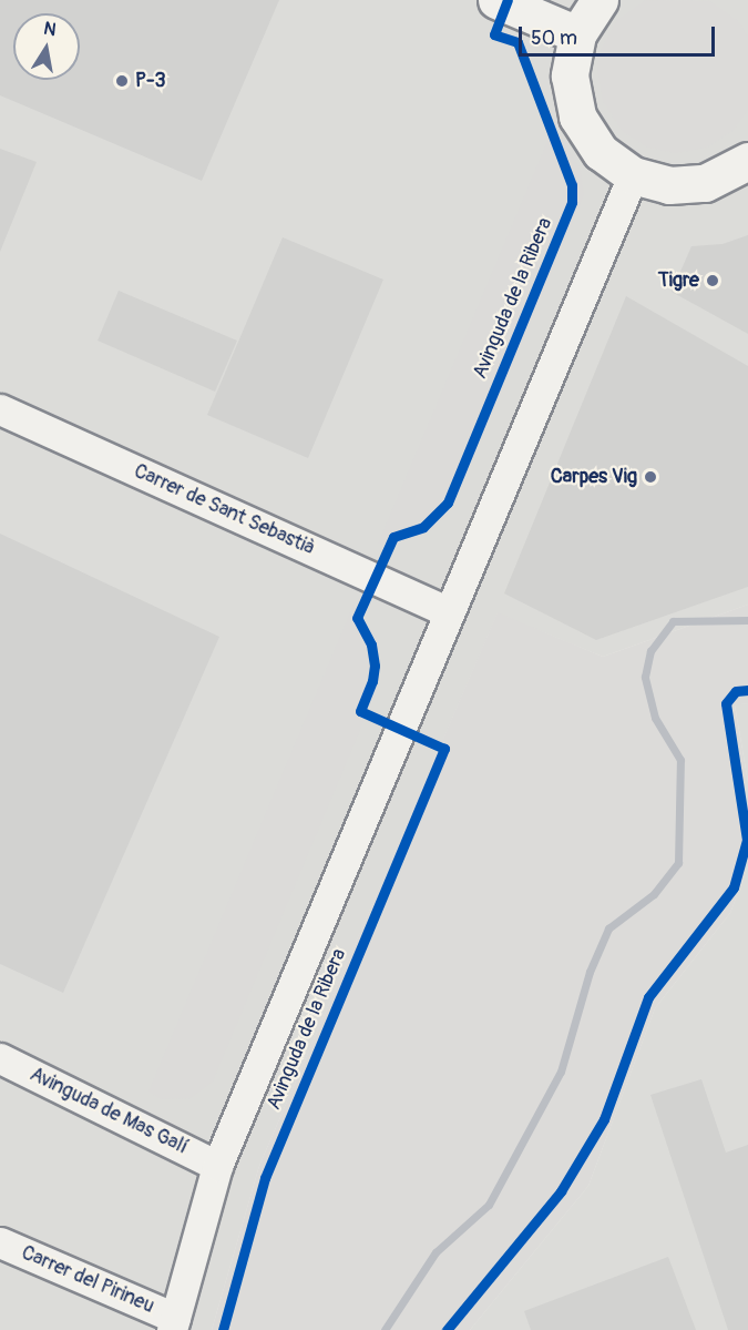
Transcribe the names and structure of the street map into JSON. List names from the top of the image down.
{
  "streets": {
    "street": [
      "Avinguda de la Ribera",
      "Carrer de Sant Sebastià",
      "Avinguda de Mas Galí",
      "Carrer del Pirineu"
    ]
  },
  "crossings": [
    ["Avinguda de la Ribera", "Carrer de Sant Sebastià"],
    ["Avinguda de la Ribera", "Avinguda de Mas Galí"],
    ["Avinguda de la Ribera", "Carrer del Pirineu"]
  ],
  "places": ["P-3", "Tigre", "Carpes Vig"],
  "scale_bar": "50 m",
  "north": "top"
}
